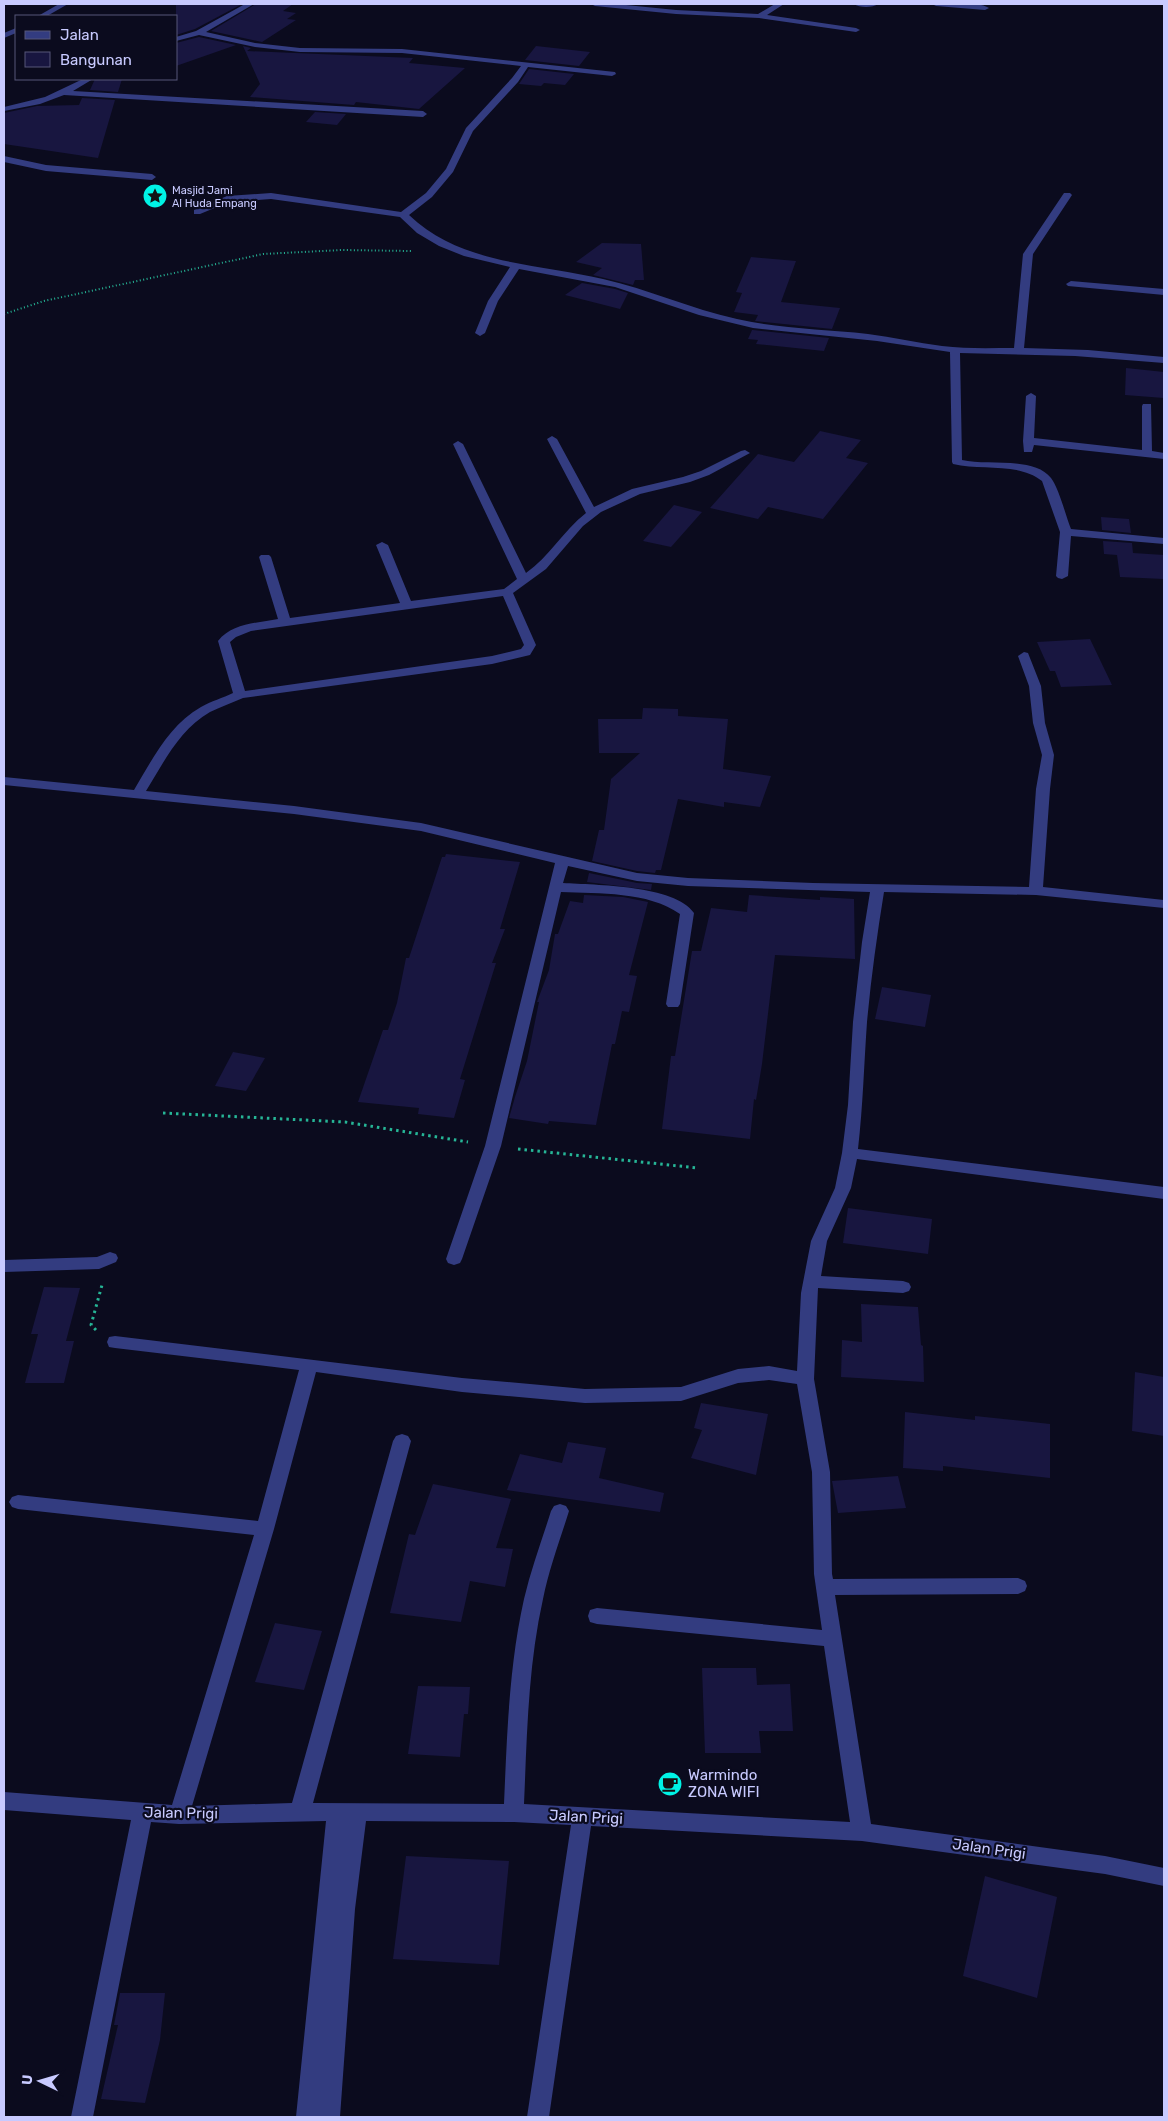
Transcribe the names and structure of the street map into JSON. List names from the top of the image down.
{
  "streets": {
    "street": ["Jalan Prigi"]
  },
  "places": {
    "place": ["Masjid Jami Al Huda Empang"],
    "cafe": ["Warmindo ZONA WIFI"]
  },
  "legend": ["Jalan", "Bangunan"],
  "north": "left"
}
